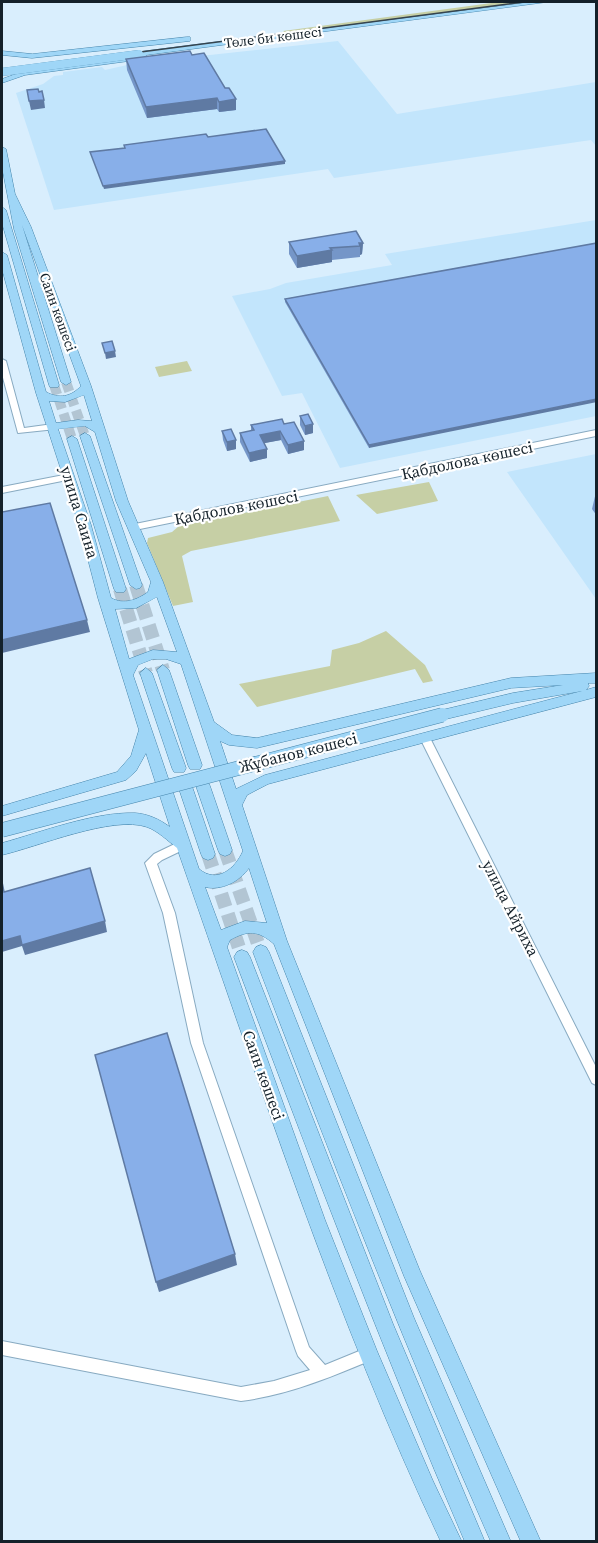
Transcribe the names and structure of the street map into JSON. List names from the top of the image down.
{
  "streets": {
    "main road": [
      "Төле би көшесі",
      "Саин көшесі",
      "улица Саина",
      "Жұбанов көшесі"
    ],
    "street": ["Қабдолова көшесі", "Қабдолов көшесі", "улица Айриха"]
  },
  "crossings": [
    ["Саин көшесі", "Қабдолов көшесі"],
    ["Саин көшесі", "улица Саина"],
    ["Қабдолова көшесі", "Қабдолов көшесі"]
  ]
}
